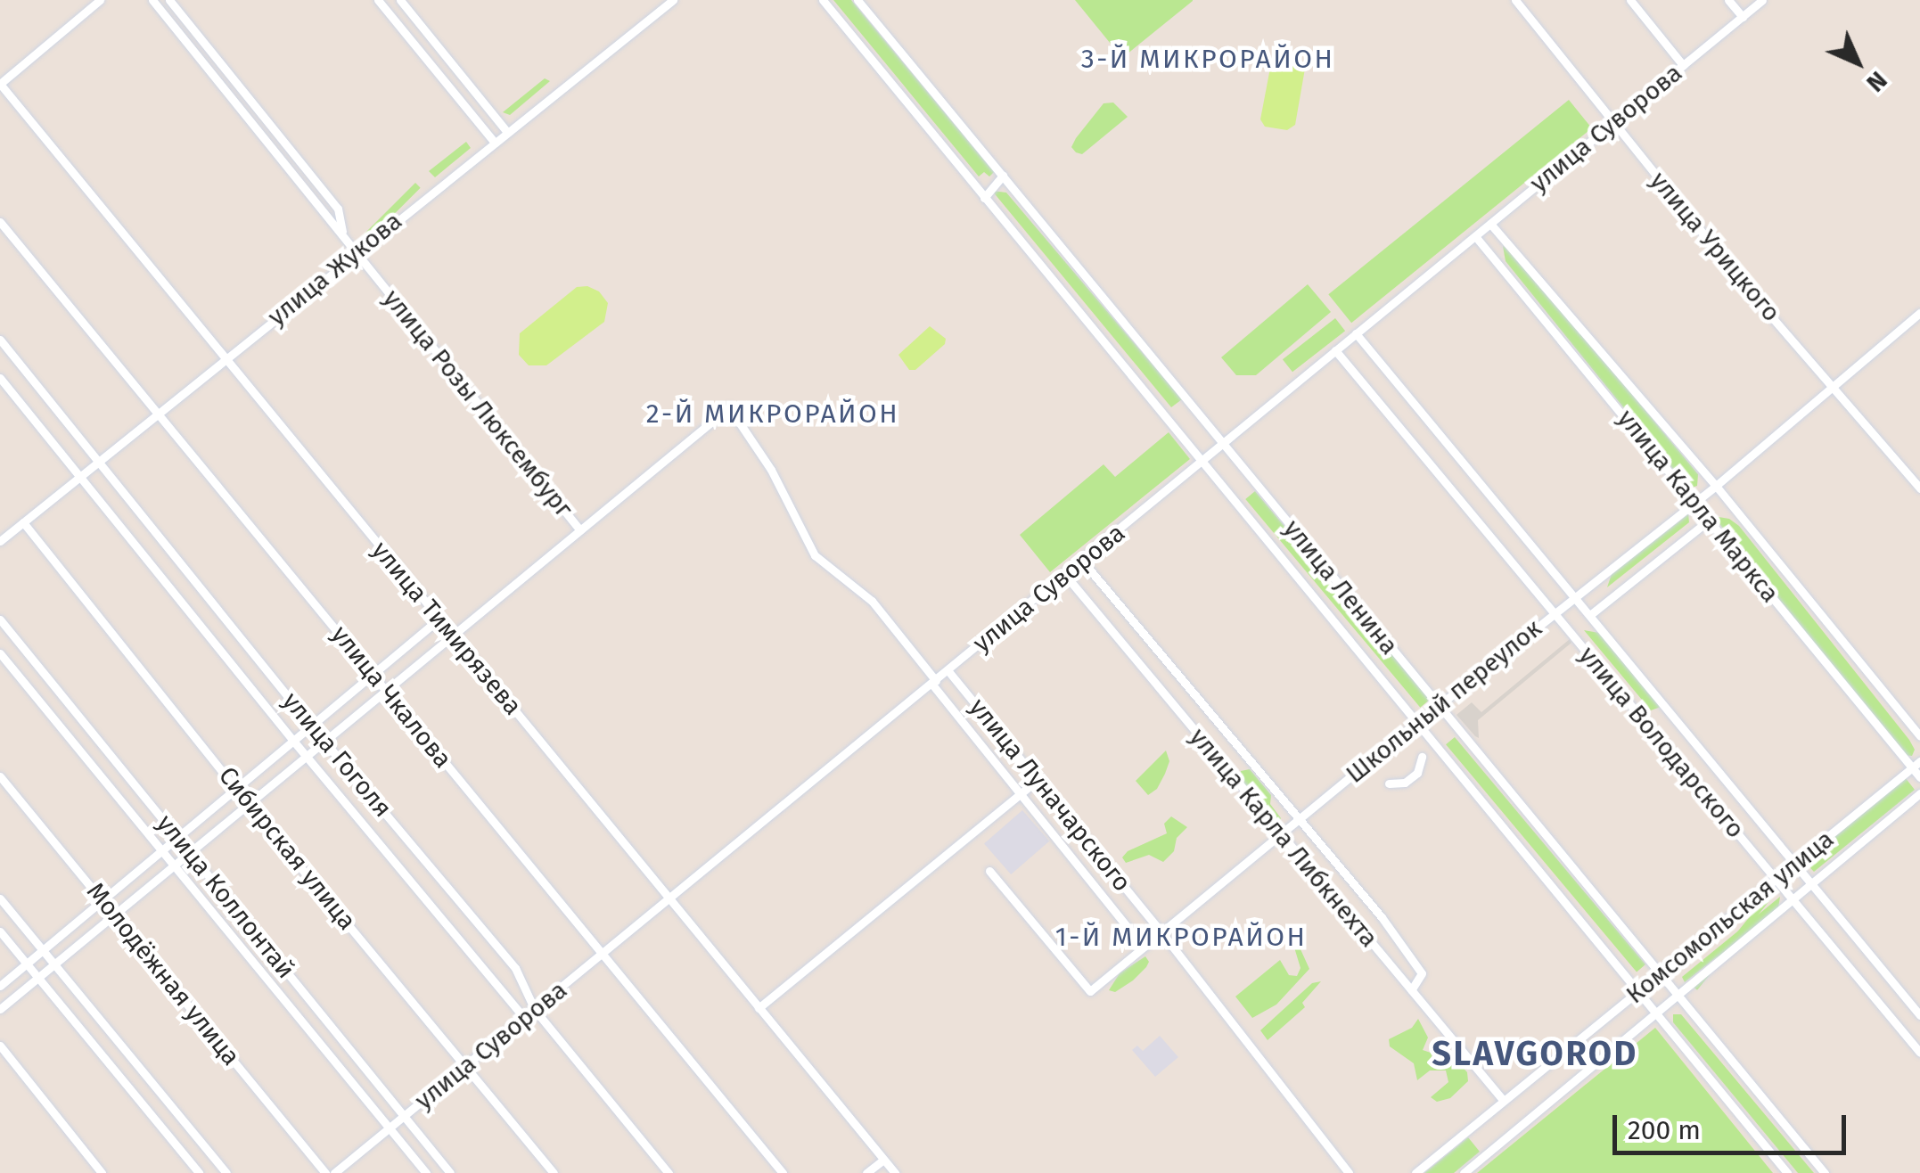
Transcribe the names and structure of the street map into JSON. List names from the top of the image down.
{
  "streets": {
    "street": [
      "улица Суворова",
      "улица Урицкого",
      "улица Жукова",
      "улица Розы Люксембург",
      "улица Карла Маркса",
      "улица Ленина",
      "улица Тимирязева",
      "улица Чкалова",
      "Школьный переулок",
      "улица Володарского",
      "улица Гоголя",
      "улица Луначарского",
      "улица Карла Либкнехта",
      "Сибирская улица",
      "улица Коллонтай",
      "Комсомольская улица",
      "Молодёжная улица"
    ]
  },
  "crossings": [
    ["улица Суворова", "улица Урицкого"],
    ["улица Суворова", "улица Карла Маркса"],
    ["улица Суворова", "улица Ленина"],
    ["улица Суворова", "улица Тимирязева"],
    ["улица Суворова", "улица Чкалова"],
    ["улица Суворова", "улица Володарского"],
    ["улица Суворова", "улица Гоголя"],
    ["улица Суворова", "улица Луначарского"],
    ["улица Суворова", "улица Карла Либкнехта"],
    ["улица Суворова", "Сибирская улица"],
    ["улица Суворова", "улица Коллонтай"],
    ["улица Урицкого", "Школьный переулок"],
    ["улица Жукова", "улица Розы Люксембург"],
    ["улица Жукова", "улица Тимирязева"],
    ["улица Жукова", "улица Чкалова"],
    ["улица Жукова", "улица Гоголя"],
    ["улица Жукова", "Сибирская улица"],
    ["улица Розы Люксембург", "улица Луначарского"],
    ["улица Карла Маркса", "Школьный переулок"],
    ["улица Карла Маркса", "Комсомольская улица"],
    ["улица Ленина", "Школьный переулок"],
    ["улица Ленина", "Комсомольская улица"],
    ["Школьный переулок", "улица Володарского"],
    ["Школьный переулок", "улица Луначарского"],
    ["Школьный переулок", "улица Карла Либкнехта"],
    ["улица Володарского", "Комсомольская улица"],
    ["улица Карла Либкнехта", "Комсомольская улица"]
  ],
  "districts": [
    "3-Й МИКРОРАЙОН",
    "2-Й МИКРОРАЙОН",
    "1-Й МИКРОРАЙОН",
    "SLAVGOROD"
  ],
  "scale_bar": "200 m",
  "north": "bottom right"
}
